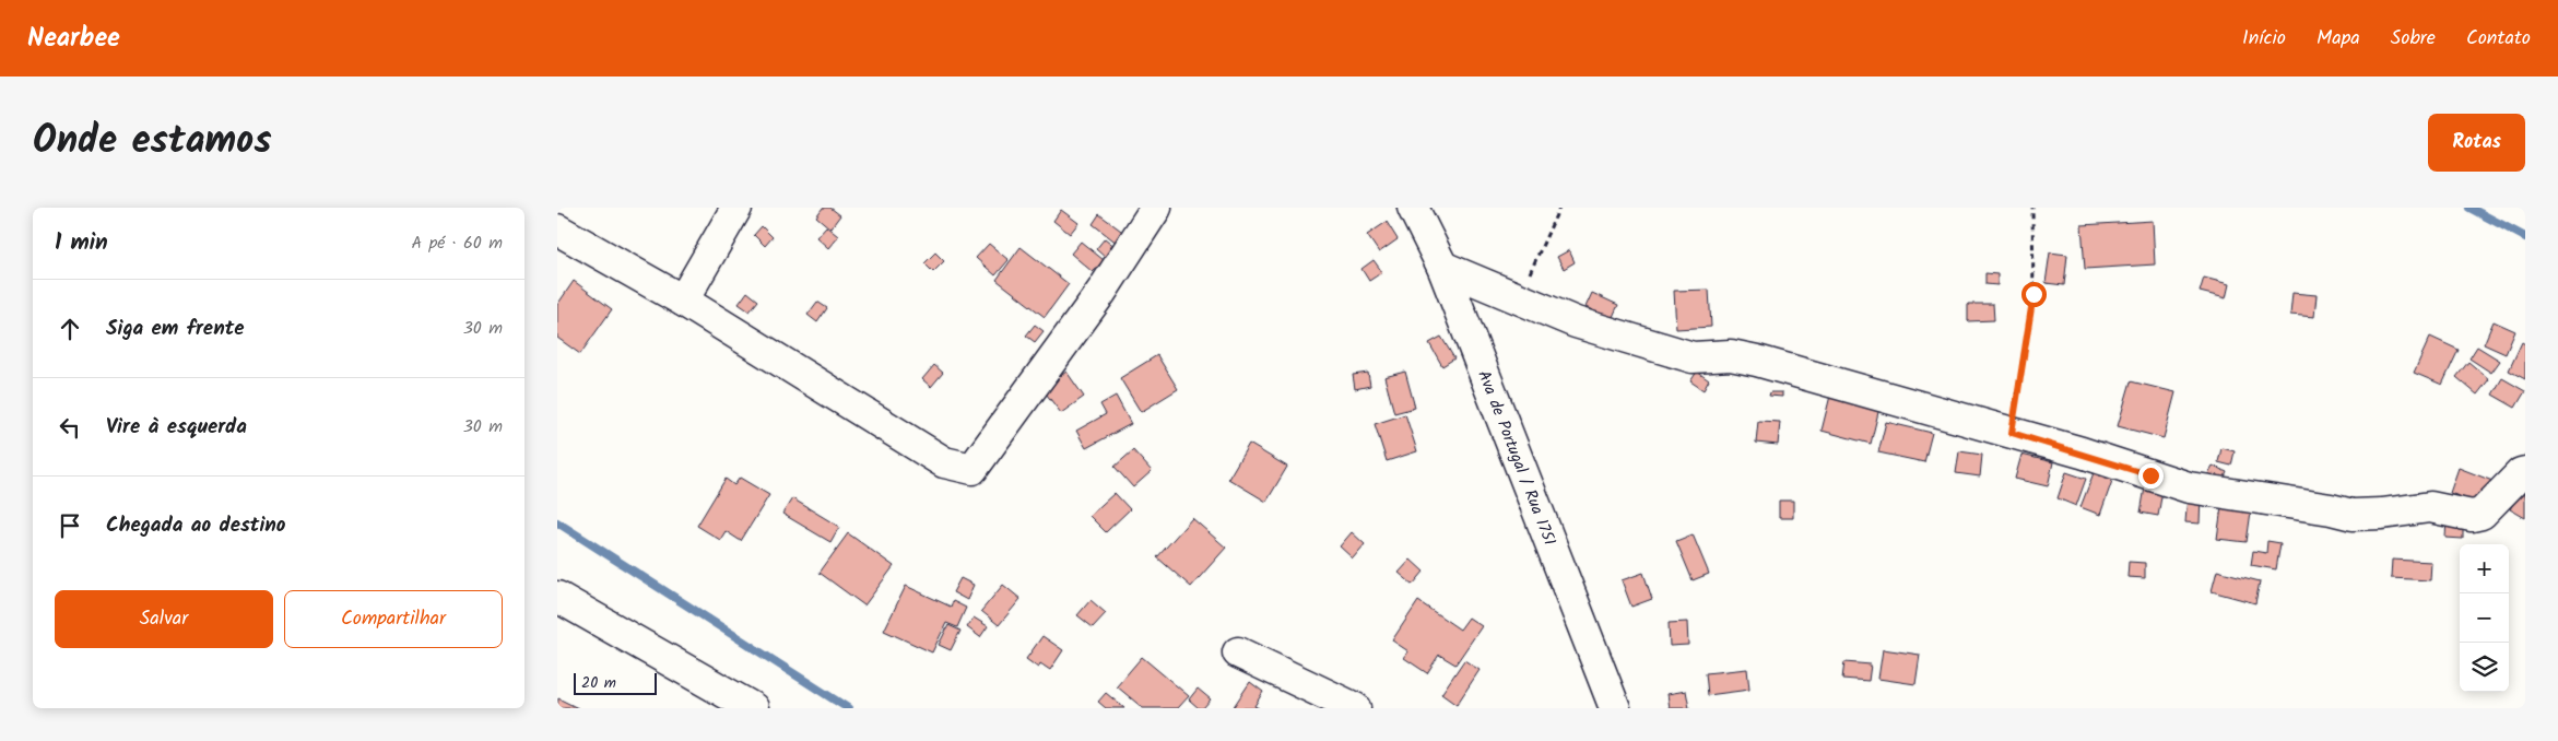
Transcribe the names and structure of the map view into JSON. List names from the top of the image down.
{
  "streets": {
    "street": ["Ava de Portugal / Rua 1751"]
  },
  "scale_bar": "20 m",
  "page": {
    "header": "Nearbee",
    "nav": [
      "Início",
      "Mapa",
      "Sobre",
      "Contato"
    ],
    "title": "Onde estamos",
    "buttons": [
      "Rotas",
      ["Salvar", "Compartilhar"]
    ],
    "heading": ["1 min", "A pé · 60 m"],
    "list": [
      ["Siga em frente", "30 m"],
      ["Vire à esquerda", "30 m"],
      "Chegada ao destino"
    ],
    "map_buttons": ["+", "−"],
    "scale": "20 m"
  }
}
